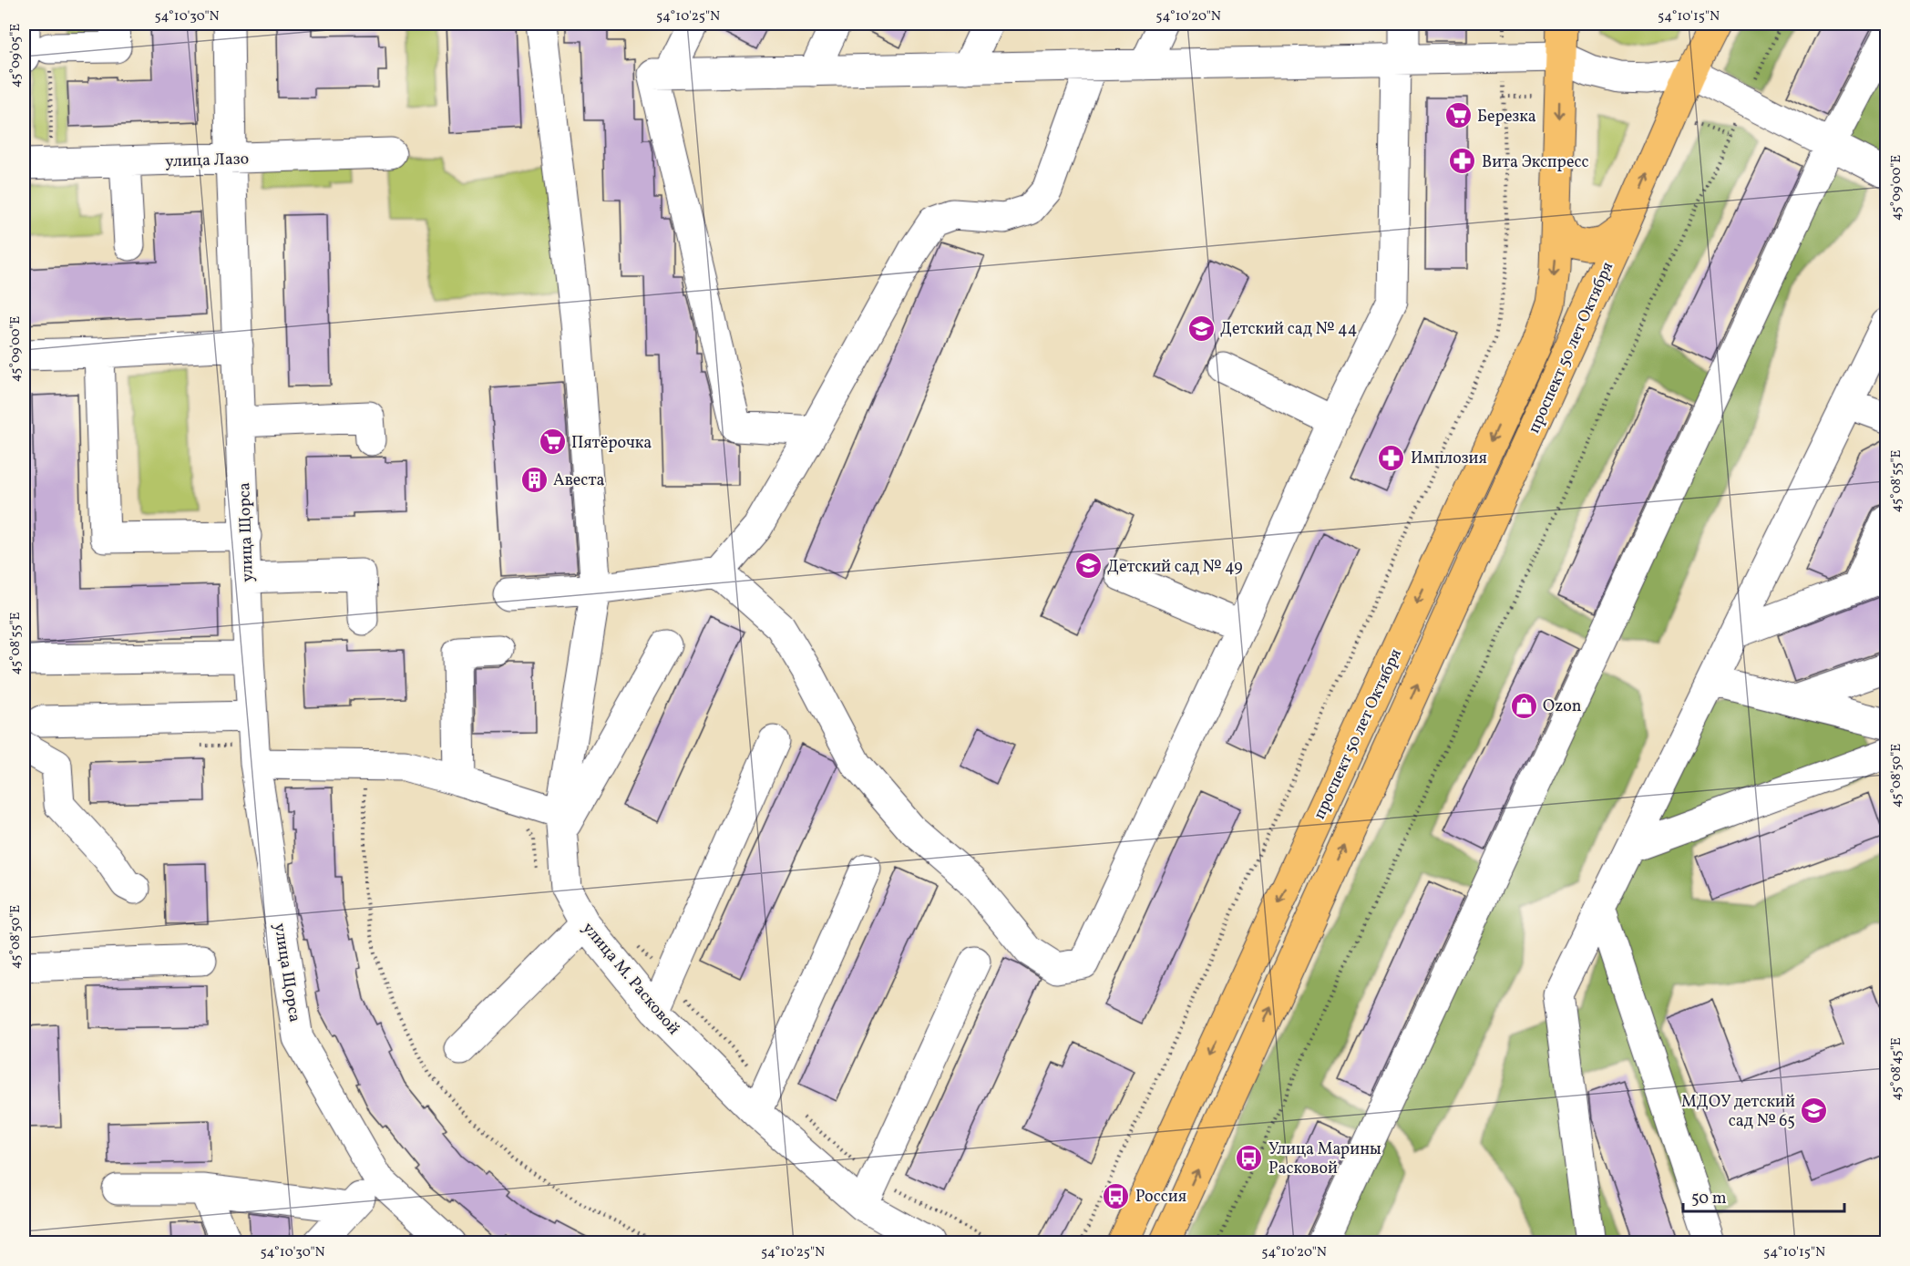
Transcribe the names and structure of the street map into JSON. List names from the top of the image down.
{
  "streets": {
    "main road": ["проспект 50 лет Октября"],
    "street": ["улица Лазо", "улица Щорса", "улица М. Расковой"]
  },
  "crossings": [
    ["улица Лазо", "улица Щорса"]
  ],
  "places": {
    "supermarket": ["Березка", "Пятёрочка"],
    "pharmacy": ["Вита Экспресс", "Имплозия"],
    "school or university": ["Детский сад № 44", "Детский сад № 49", "МДОУ детский сад № 65"],
    "building": ["Авеста"],
    "shop": ["Ozon"],
    "bus stop": ["Улица Марины Расковой", "Россия"]
  },
  "scale_bar": "50 m",
  "coordinates": [
    "54°10'30\"N",
    "54°10'25\"N",
    "54°10'20\"N",
    "54°10'15\"N",
    "45°09'05\"E",
    "45°09'00\"E",
    "45°08'55\"E",
    "45°08'50\"E",
    "45°08'45\"E"
  ]
}
